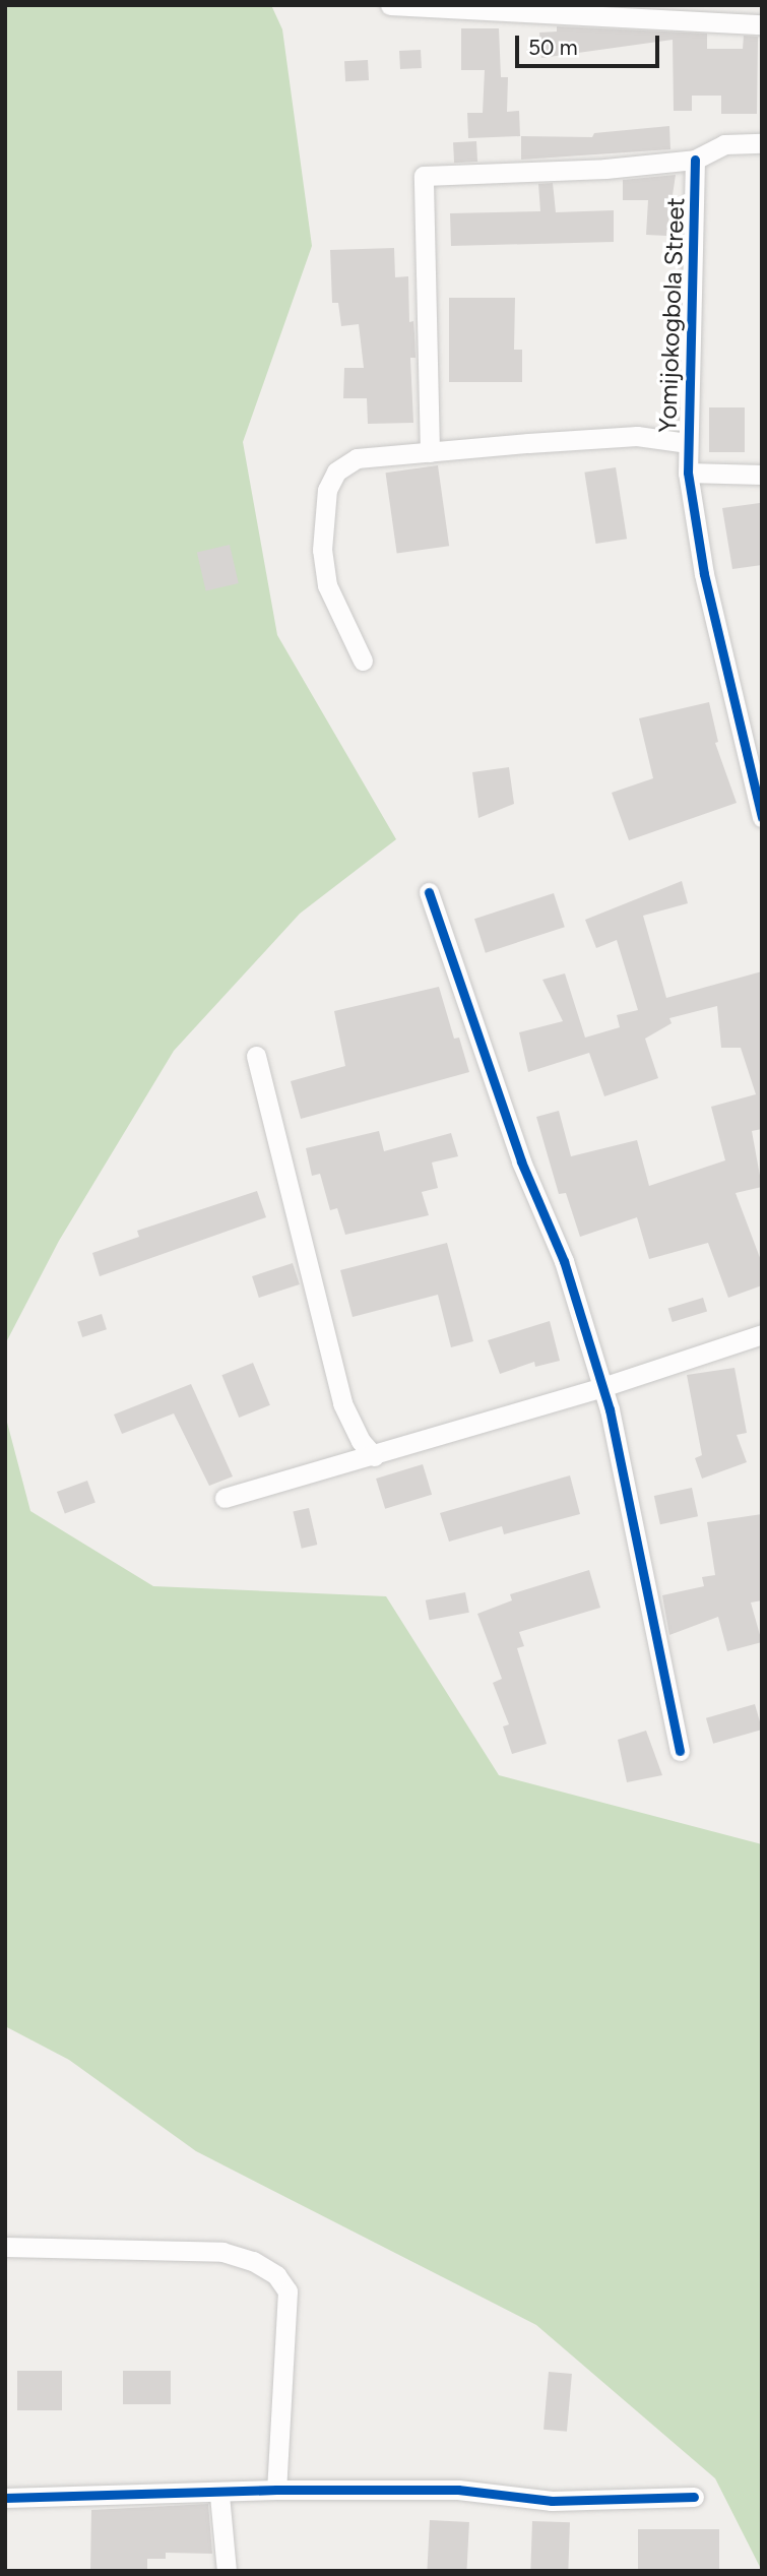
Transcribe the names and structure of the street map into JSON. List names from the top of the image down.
{
  "streets": {
    "street": ["Yomijokogbola Street"]
  },
  "scale_bar": "50 m"
}
